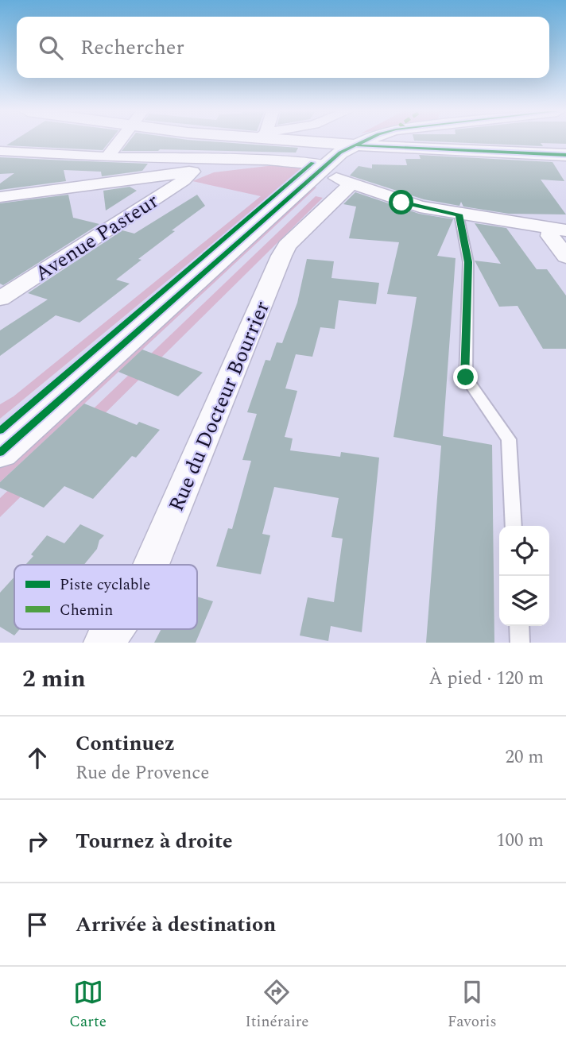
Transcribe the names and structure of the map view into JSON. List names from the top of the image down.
{
  "streets": {
    "street": ["Avenue Pasteur", "Rue du Docteur Bourrier"]
  },
  "legend": ["Piste cyclable", "Chemin"],
  "page": {
    "search": "Rechercher",
    "heading": ["2 min", "À pied · 120 m"],
    "list": [
      ["Continuez", "Rue de Provence", "20 m"],
      ["Tournez à droite", "100 m"],
      "Arrivée à destination"
    ],
    "nav": ["Carte", "Itinéraire", "Favoris"]
  }
}
